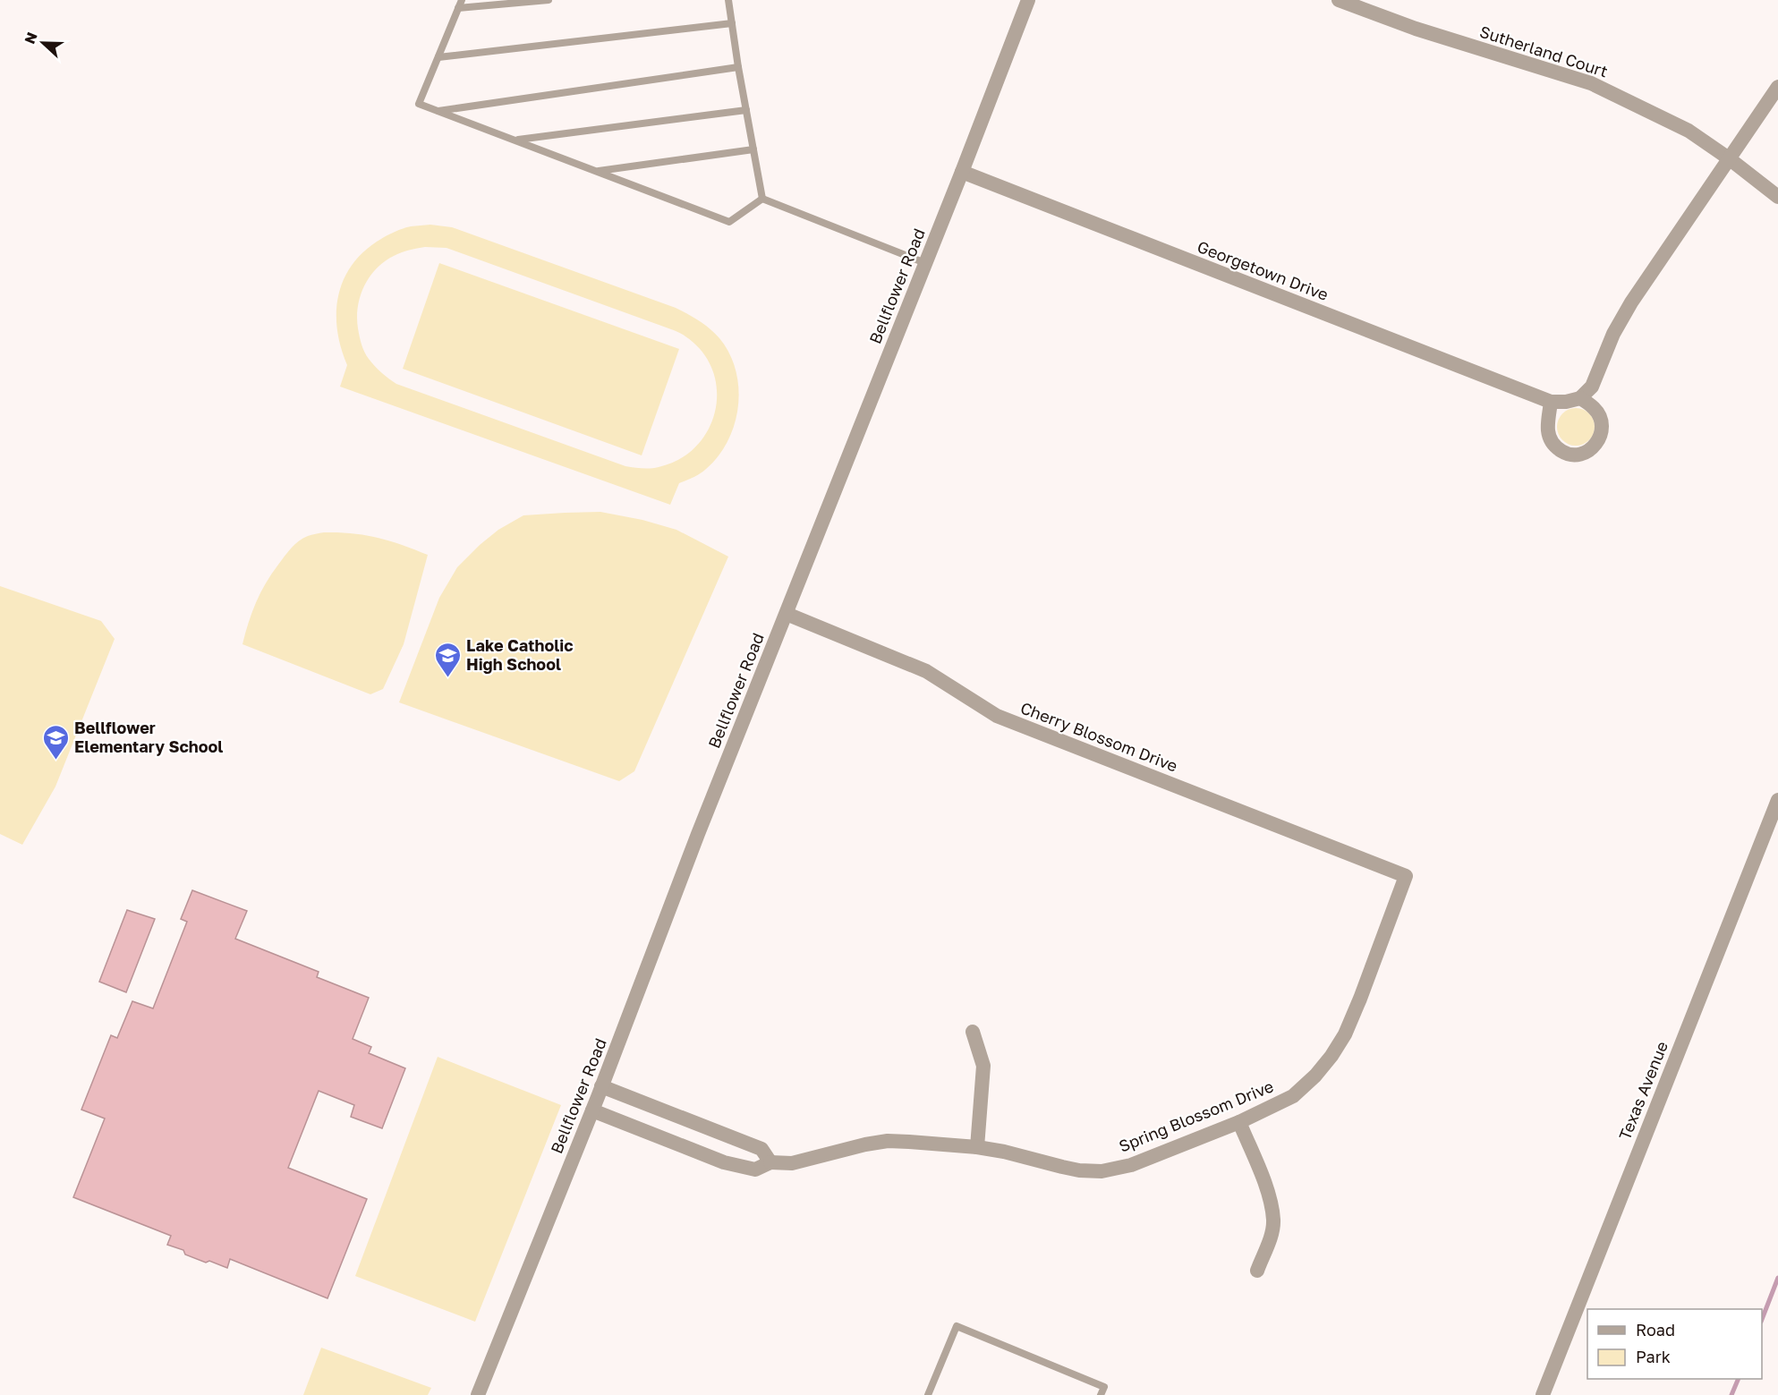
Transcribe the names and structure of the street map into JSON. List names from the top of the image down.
{
  "streets": {
    "street": [
      "Sutherland Court",
      "Georgetown Drive",
      "Bellflower Road",
      "Cherry Blossom Drive",
      "Texas Avenue",
      "Spring Blossom Drive"
    ]
  },
  "crossings": [
    ["Georgetown Drive", "Bellflower Road"],
    ["Bellflower Road", "Cherry Blossom Drive"],
    ["Bellflower Road", "Spring Blossom Drive"],
    ["Cherry Blossom Drive", "Spring Blossom Drive"]
  ],
  "places": {
    "school or university": ["Lake Catholic High School", "Bellflower Elementary School"]
  },
  "legend": ["Road", "Park"],
  "north": "left"
}
